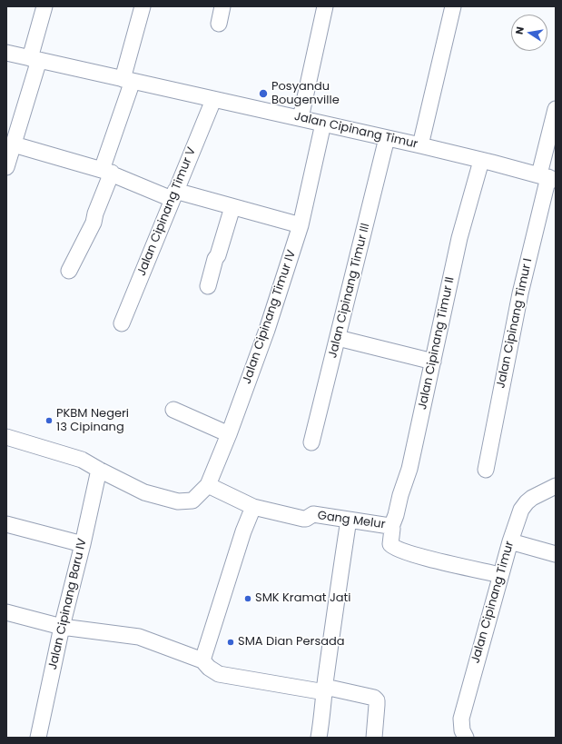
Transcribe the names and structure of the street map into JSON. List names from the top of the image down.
{
  "streets": {
    "street": [
      "Jalan Cipinang Timur",
      "Jalan Cipinang Timur V",
      "Jalan Cipinang Timur III",
      "Jalan Cipinang Timur IV",
      "Jalan Cipinang Timur I",
      "Jalan Cipinang Timur II",
      "Gang Melur",
      "Jalan Cipinang Baru IV"
    ]
  },
  "crossings": [
    ["Jalan Cipinang Timur", "Jalan Cipinang Timur V"],
    ["Jalan Cipinang Timur", "Jalan Cipinang Timur III"],
    ["Jalan Cipinang Timur", "Jalan Cipinang Timur IV"],
    ["Jalan Cipinang Timur", "Jalan Cipinang Timur I"],
    ["Jalan Cipinang Timur", "Jalan Cipinang Timur II"],
    ["Jalan Cipinang Timur", "Gang Melur"],
    ["Jalan Cipinang Timur IV", "Gang Melur"],
    ["Jalan Cipinang Timur IV", "Jalan Cipinang Baru IV"],
    ["Jalan Cipinang Timur II", "Gang Melur"]
  ],
  "places": [
    "Posyandu Bougenville",
    "PKBM Negeri 13 Cipinang",
    "SMK Kramat Jati",
    "SMA Dian Persada"
  ],
  "north": "left"
}
